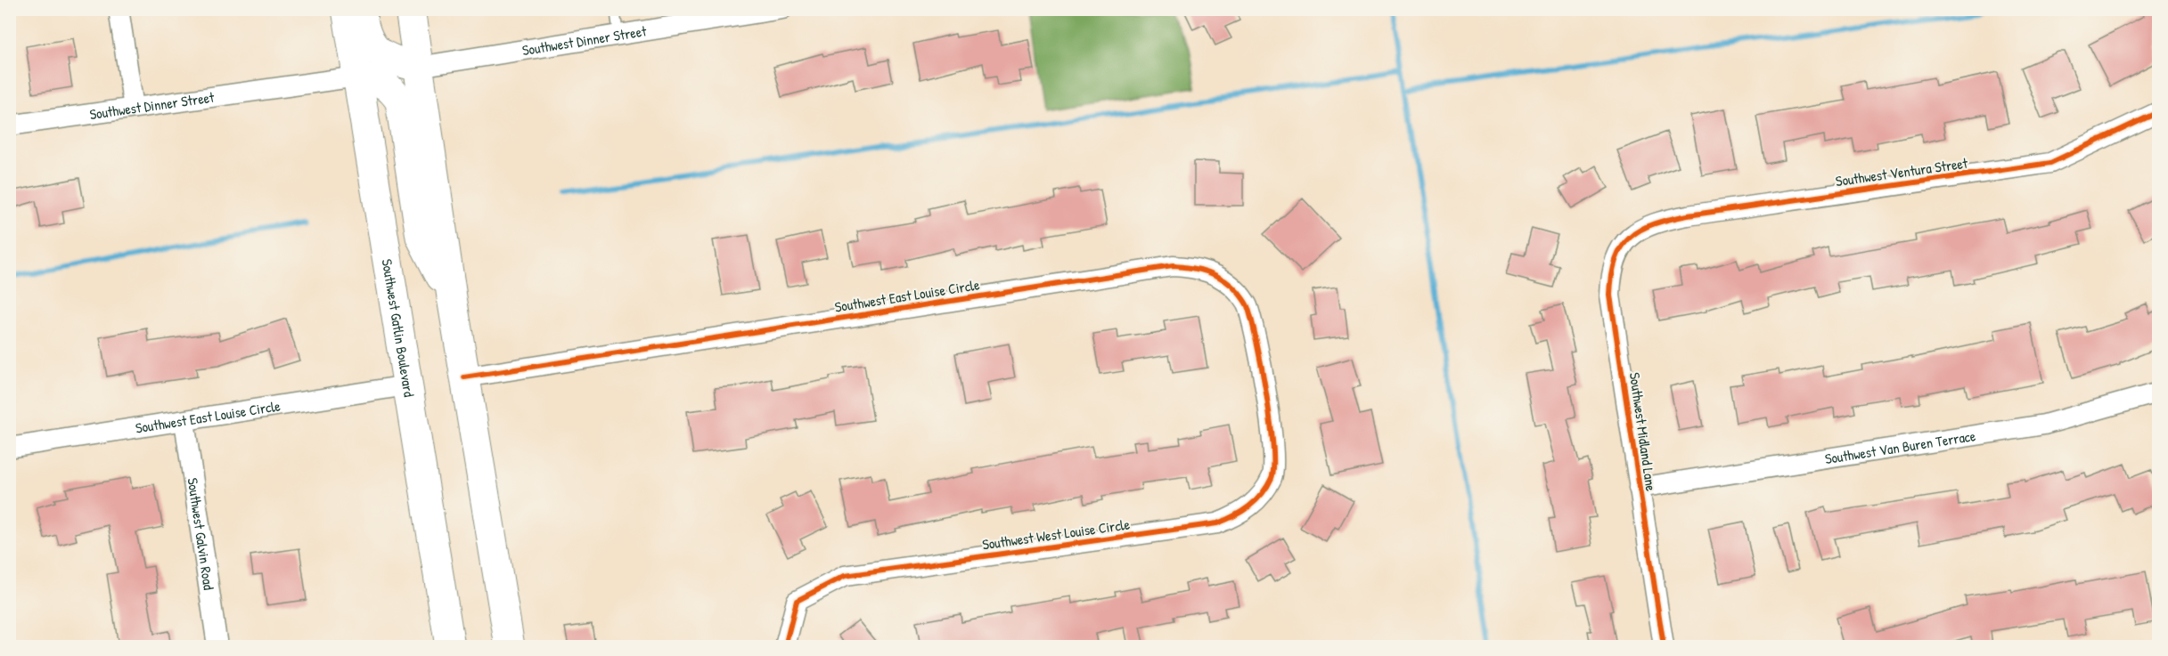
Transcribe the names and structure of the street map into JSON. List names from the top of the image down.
{
  "streets": {
    "main road": ["Southwest Gatlin Boulevard"],
    "street": [
      "Southwest Dinner Street",
      "Southwest Ventura Street",
      "Southwest East Louise Circle",
      "Southwest Midland Lane",
      "Southwest Van Buren Terrace",
      "Southwest Galvin Road",
      "Southwest West Louise Circle"
    ]
  },
  "crossings": [
    ["Southwest Dinner Street", "Southwest Gatlin Boulevard"],
    ["Southwest Ventura Street", "Southwest Midland Lane"],
    ["Southwest East Louise Circle", "Southwest Gatlin Boulevard"],
    ["Southwest East Louise Circle", "Southwest Galvin Road"],
    ["Southwest East Louise Circle", "Southwest West Louise Circle"],
    ["Southwest Midland Lane", "Southwest Van Buren Terrace"]
  ]
}
